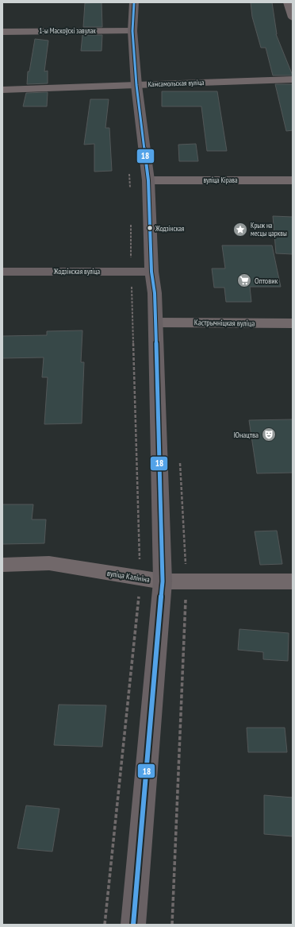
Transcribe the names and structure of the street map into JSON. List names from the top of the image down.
{
  "streets": {
    "main road": ["Жодзінская вуліца"],
    "street": [
      "1-ы Маскоўскі завулак",
      "Камсамольская вуліца",
      "вуліца Кірава",
      "Кастрычніцкая вуліца",
      "вуліца Калініна"
    ]
  },
  "places": {
    "other": ["Жодзінская"],
    "place": ["Крыж на месцы царквы"],
    "supermarket": ["Оптовик"],
    "theatre": ["Юнацтва"]
  },
  "lines": ["transit line 18"]
}
